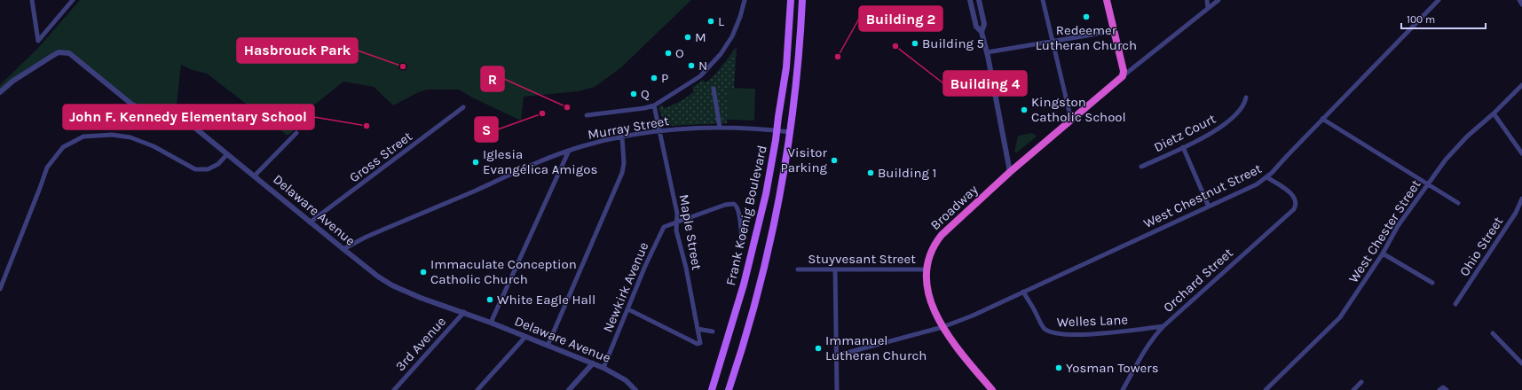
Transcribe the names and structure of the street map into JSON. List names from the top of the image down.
{
  "streets": {
    "highway": ["Broadway"],
    "main road": ["Frank Koenig Boulevard"],
    "street": [
      "Murray Street",
      "Dietz Court",
      "Gross Street",
      "West Chestnut Street",
      "Delaware Avenue",
      "West Chester Street",
      "Maple Street",
      "Ohio Street",
      "Stuyvesant Street",
      "Orchard Street",
      "Newkirk Avenue",
      "Welles Lane",
      "3rd Avenue"
    ]
  },
  "crossings": [
    ["Murray Street", "Delaware Avenue"],
    ["Murray Street", "Frank Koenig Boulevard"],
    ["Murray Street", "Maple Street"],
    ["Gross Street", "Delaware Avenue"],
    ["West Chestnut Street", "Broadway"],
    ["West Chestnut Street", "Orchard Street"],
    ["West Chestnut Street", "Welles Lane"],
    ["Broadway", "Stuyvesant Street"],
    ["Delaware Avenue", "Newkirk Avenue"],
    ["Delaware Avenue", "3rd Avenue"],
    ["Maple Street", "Newkirk Avenue"],
    ["Orchard Street", "Welles Lane"]
  ],
  "places": [
    "Redeemer Lutheran Church",
    "L",
    "M",
    "Building 5",
    "Building 4",
    "O",
    "Building 2",
    "N",
    "Hasbrouck Park",
    "P",
    "Q",
    "R",
    "Kingston Catholic School",
    "S",
    "John F. Kennedy Elementary School",
    "Visitor Parking",
    "Iglesia Evangélica Amigos",
    "Building 1",
    "Immaculate Conception Catholic Church",
    "White Eagle Hall",
    "Immanuel Lutheran Church",
    "Yosman Towers"
  ],
  "scale_bar": "100 m"
}
